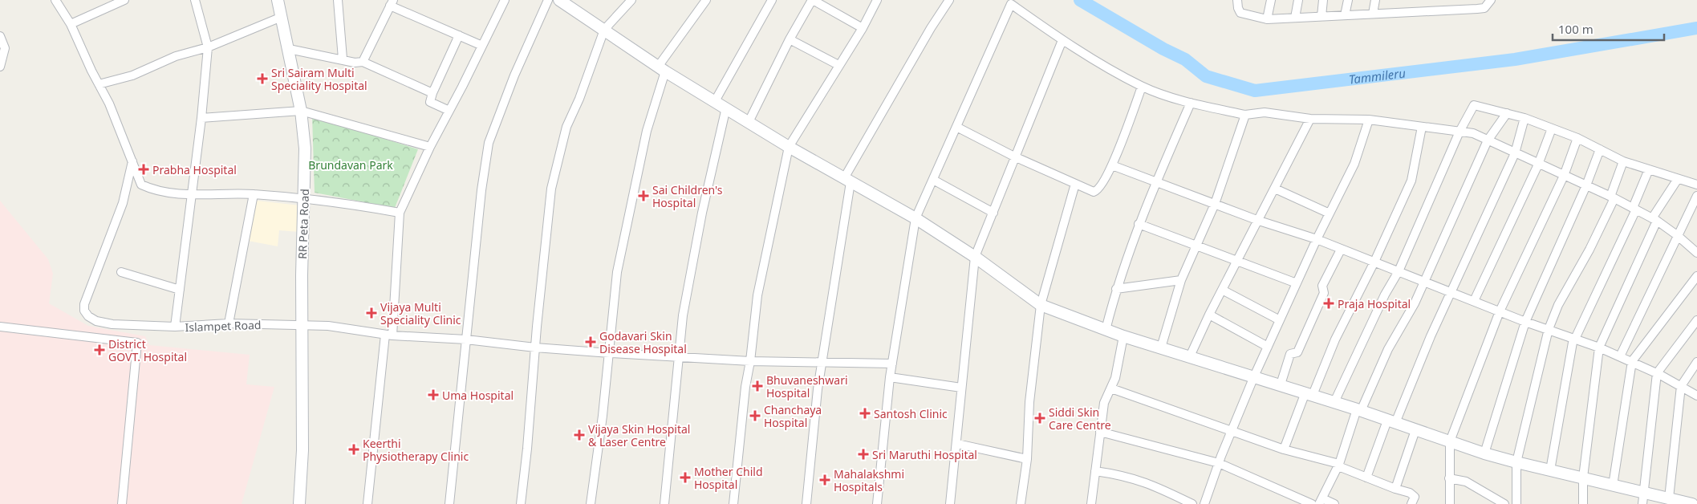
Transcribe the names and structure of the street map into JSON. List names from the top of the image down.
{
  "streets": {
    "main road": ["RR Peta Road"],
    "street": ["Islampet Road"]
  },
  "crossings": [
    ["RR Peta Road", "Islampet Road"]
  ],
  "water": ["Tammileru"],
  "parks": ["Brundavan Park"],
  "places": {
    "health": [
      "Sri Sairam Multi Speciality Hospital",
      "Prabha Hospital",
      "Sai Children's Hospital",
      "Praja Hospital",
      "Vijaya Multi Speciality Clinic",
      "Godavari Skin Disease Hospital",
      "District GOVT. Hospital",
      "Bhuvaneshwari Hospital",
      "Uma Hospital",
      "Santosh Clinic",
      "Chanchaya Hospital",
      "Siddi Skin Care Centre",
      "Vijaya Skin Hospital & Laser Centre",
      "Keerthi Physiotherapy Clinic",
      "Sri Maruthi Hospital",
      "Mother Child Hospital",
      "Mahalakshmi Hospitals"
    ]
  },
  "scale_bar": "100 m"
}
